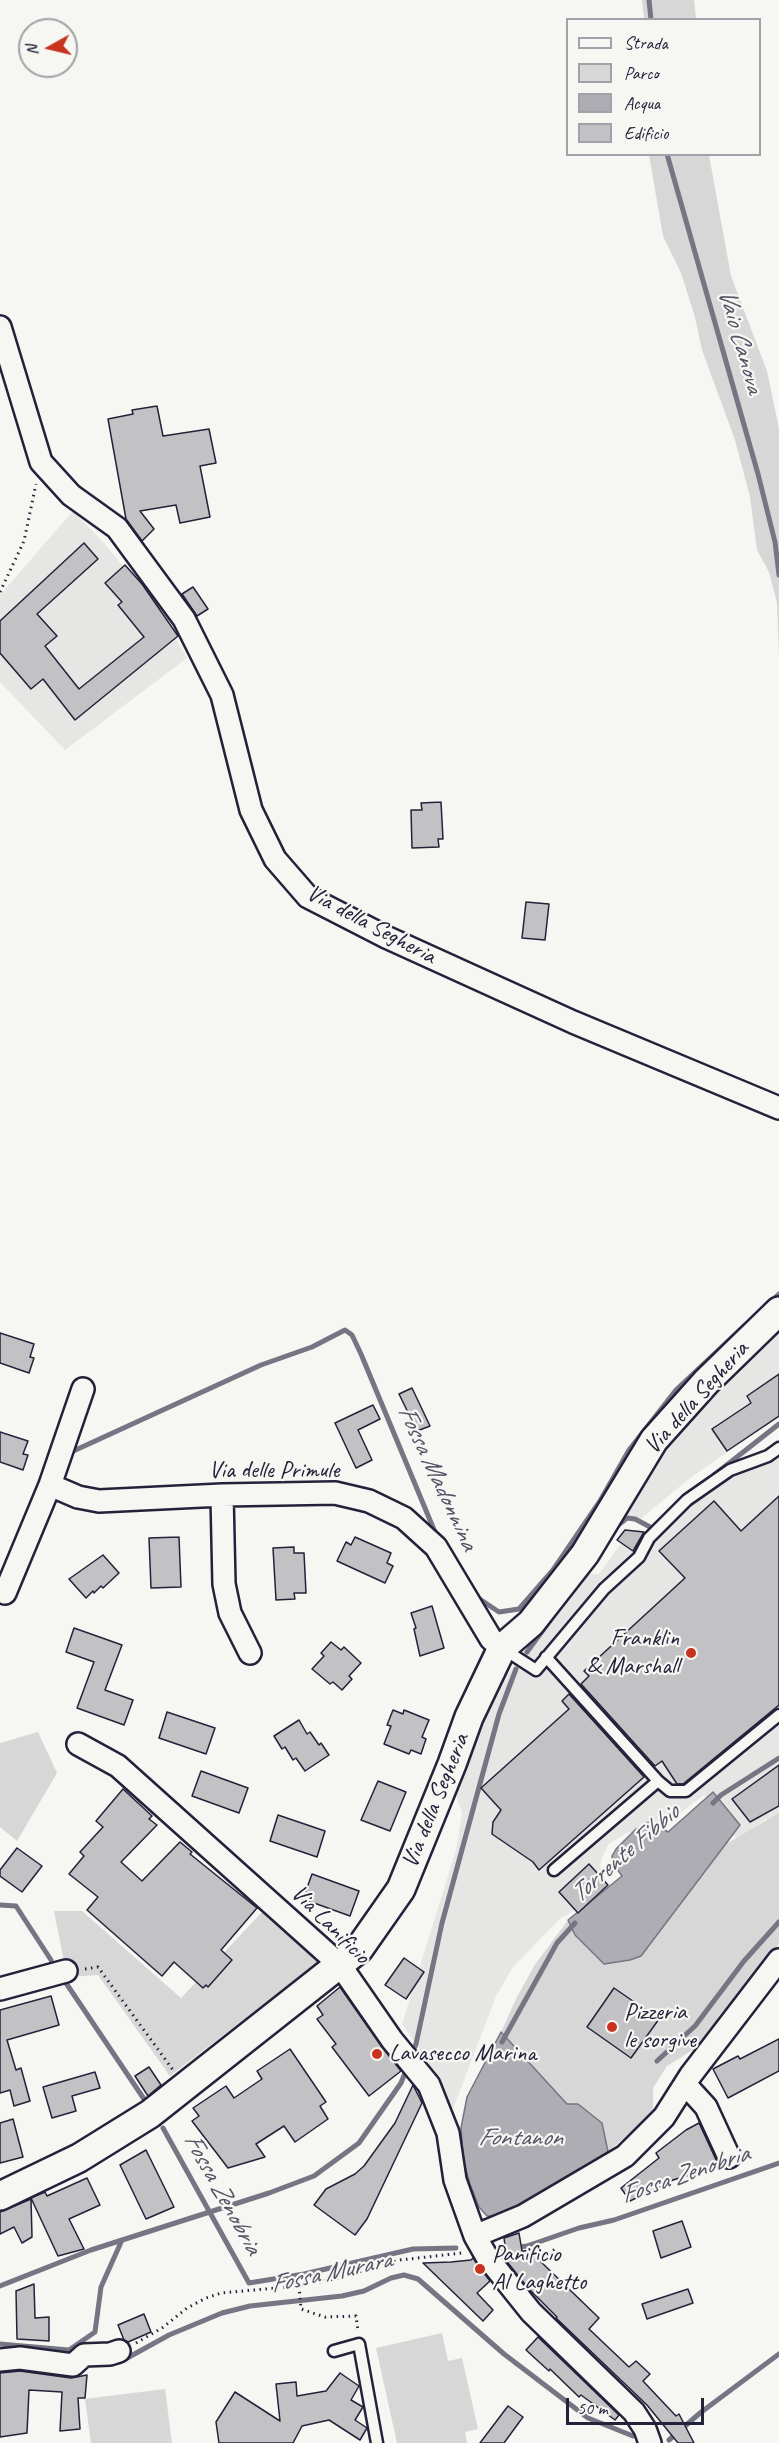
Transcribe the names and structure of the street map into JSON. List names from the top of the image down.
{
  "streets": {
    "street": ["Via della Segheria", "Via delle Primule", "Via Lanificio"]
  },
  "crossings": [
    ["Via della Segheria", "Via delle Primule"],
    ["Via della Segheria", "Via Lanificio"]
  ],
  "water": [
    "Vaio Canova",
    "Fossa Madonnina",
    "Torrente Fibbio",
    "Fontanon",
    "Fossa Zenobria",
    "Fossa Murara"
  ],
  "places": [
    "Franklin & Marshall",
    "Pizzeria le sorgive",
    "Lavasecco Marina",
    "Panificio Al Laghetto"
  ],
  "legend": [
    "Strada",
    "Parco",
    "Acqua",
    "Edificio"
  ],
  "scale_bar": "50 m",
  "north": "left"
}
